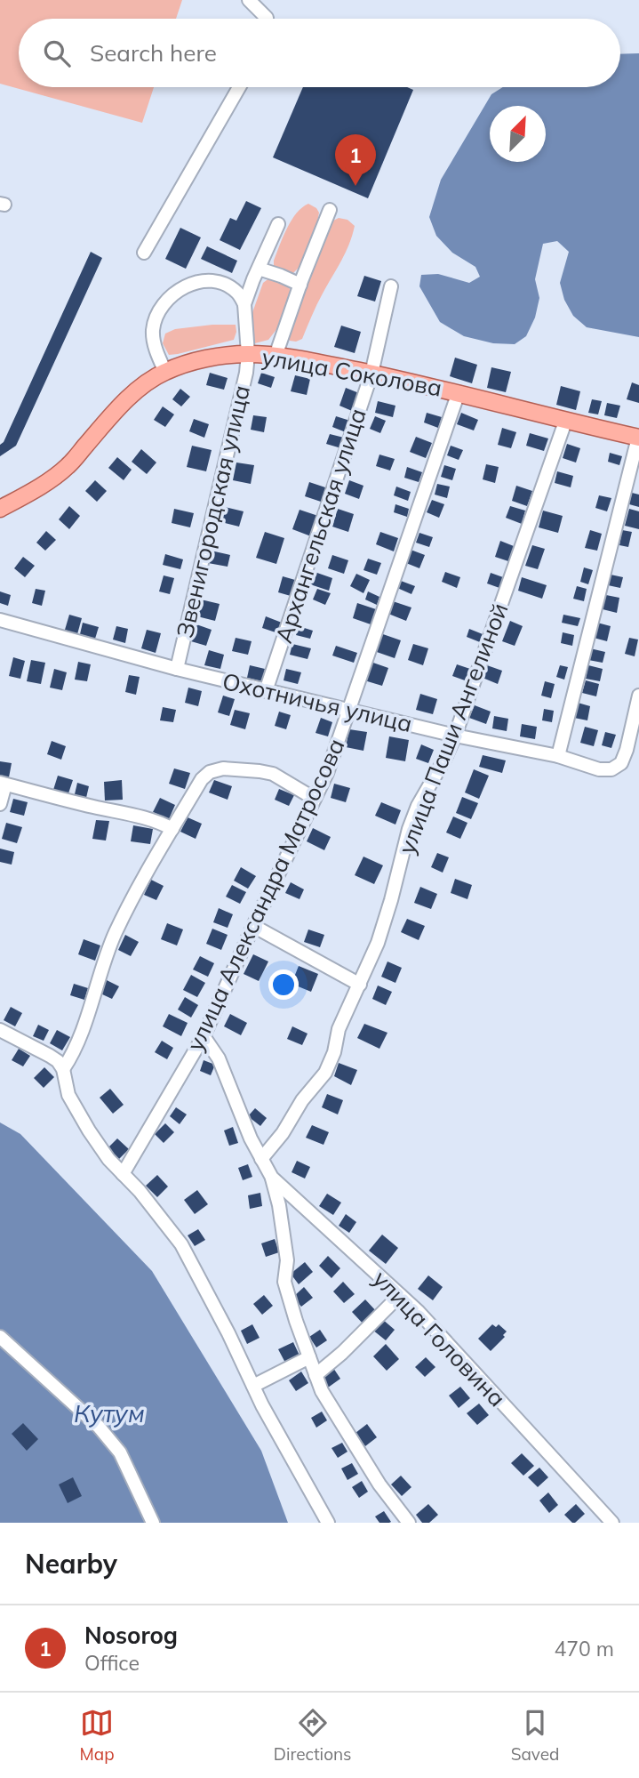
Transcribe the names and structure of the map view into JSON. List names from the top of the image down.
{
  "streets": {
    "main road": ["улица Соколова"],
    "street": [
      "Звенигородская улица",
      "Архангельская улица",
      "Охотничья улица",
      "улица Паши Ангелиной",
      "улица Александра Матросова",
      "улица Головина"
    ]
  },
  "crossings": [
    ["улица Соколова", "Звенигородская улица"],
    ["улица Соколова", "Архангельская улица"],
    ["улица Соколова", "улица Паши Ангелиной"],
    ["улица Соколова", "улица Александра Матросова"],
    ["Звенигородская улица", "Охотничья улица"],
    ["Архангельская улица", "Охотничья улица"],
    ["Охотничья улица", "улица Паши Ангелиной"],
    ["Охотничья улица", "улица Александра Матросова"],
    ["улица Паши Ангелиной", "улица Головина"],
    ["улица Александра Матросова", "улица Головина"]
  ],
  "water": ["Кутум"],
  "north": "top right",
  "page": {
    "search": "Search here",
    "pins": "1",
    "heading": "Nearby",
    "list": [
      {
        "mark": "1",
        "name": "Nosorog",
        "note": "Office",
        "value": "470 m"
      }
    ],
    "nav": ["Map", "Directions", "Saved"]
  }
}
